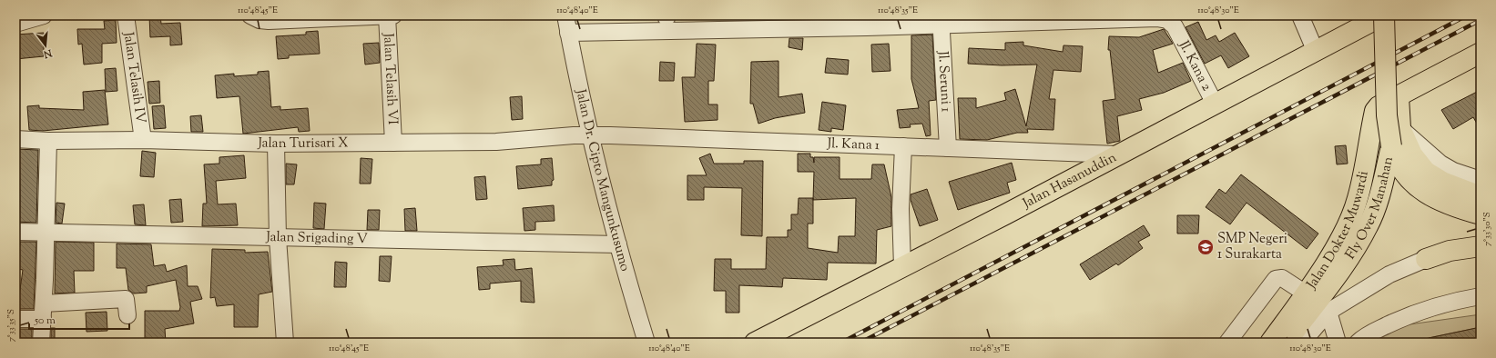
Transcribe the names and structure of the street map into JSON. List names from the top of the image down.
{
  "streets": {
    "main road": ["Jalan Hasanuddin", "Fly Over Manahan", "Jalan Dokter Muwardi"],
    "street": [
      "Jl. Kana 2",
      "Jalan Telasih IV",
      "Jalan Telasih VI",
      "Jl. Seruni 1",
      "Jalan Turisari X",
      "Jl. Kana 1",
      "Jalan Dr. Cipto Mangunkusumo",
      "Jalan Srigading V"
    ]
  },
  "crossings": [
    ["Jl. Kana 2", "Jl. Seruni 1"],
    ["Jl. Kana 2", "Jalan Dr. Cipto Mangunkusumo"],
    ["Jl. Kana 2", "Jalan Hasanuddin"],
    ["Jalan Telasih IV", "Jalan Turisari X"],
    ["Jalan Telasih VI", "Jalan Turisari X"],
    ["Jl. Seruni 1", "Jl. Kana 1"],
    ["Jalan Turisari X", "Jl. Kana 1"],
    ["Jalan Turisari X", "Jalan Dr. Cipto Mangunkusumo"],
    ["Jl. Kana 1", "Jalan Dr. Cipto Mangunkusumo"],
    ["Jl. Kana 1", "Jalan Hasanuddin"],
    ["Jalan Dr. Cipto Mangunkusumo", "Jalan Srigading V"],
    ["Jalan Hasanuddin", "Fly Over Manahan"]
  ],
  "places": {
    "school or university": ["SMP Negeri 1 Surakarta"]
  },
  "scale_bar": "50 m",
  "north": "bottom",
  "coordinates": [
    "110°48'45\"E",
    "110°48'40\"E",
    "110°48'35\"E",
    "110°48'30\"E",
    "7°33'30\"S",
    "7°33'35\"S"
  ]
}
